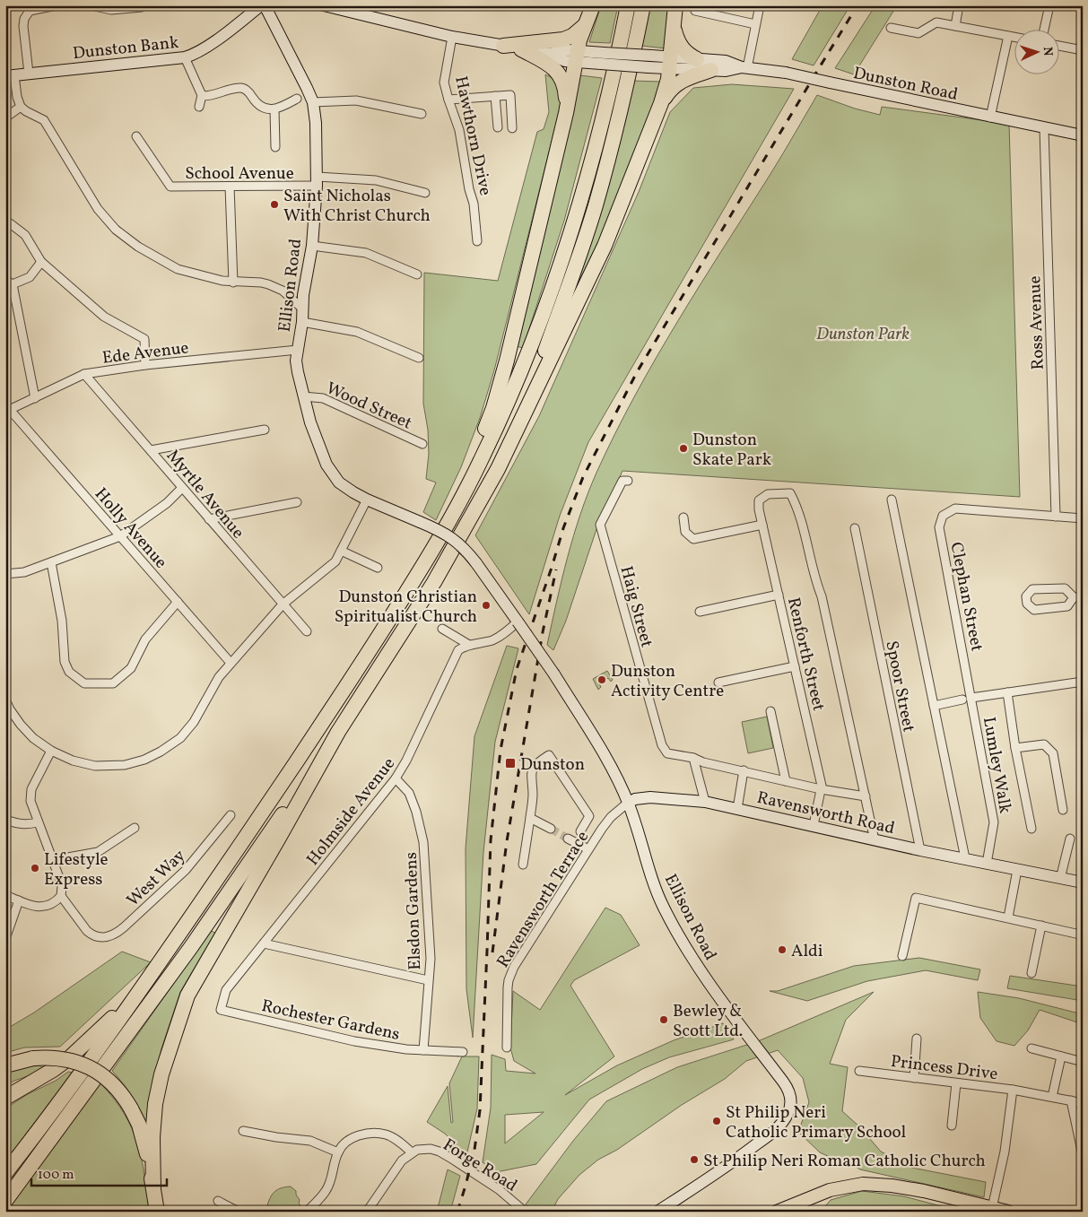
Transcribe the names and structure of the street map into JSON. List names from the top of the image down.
{
  "streets": {
    "street": [
      "Dunston Bank",
      "Dunston Road",
      "Hawthorn Drive",
      "School Avenue",
      "Ellison Road",
      "Ross Avenue",
      "Ede Avenue",
      "Wood Street",
      "Myrtle Avenue",
      "Holly Avenue",
      "Clephan Street",
      "Haig Street",
      "Renforth Street",
      "Spoor Street",
      "Lumley Walk",
      "Holmside Avenue",
      "Ravensworth Road",
      "West Way",
      "Ravensworth Terrace",
      "Elsdon Gardens",
      "Rochester Gardens",
      "Princess Drive",
      "Forge Road"
    ]
  },
  "crossings": [
    ["Dunston Road", "Ross Avenue"],
    ["School Avenue", "Ellison Road"],
    ["Ellison Road", "Ede Avenue"],
    ["Ellison Road", "Wood Street"],
    ["Ellison Road", "Ravensworth Road"],
    ["Ellison Road", "Ravensworth Terrace"],
    ["Ross Avenue", "Clephan Street"],
    ["Ede Avenue", "Myrtle Avenue"],
    ["Ede Avenue", "Holly Avenue"],
    ["Clephan Street", "Lumley Walk"],
    ["Haig Street", "Renforth Street"],
    ["Renforth Street", "Ravensworth Road"],
    ["Spoor Street", "Ravensworth Road"],
    ["Lumley Walk", "Ravensworth Road"],
    ["Holmside Avenue", "Elsdon Gardens"],
    ["Holmside Avenue", "Rochester Gardens"],
    ["Ravensworth Road", "Ravensworth Terrace"],
    ["Elsdon Gardens", "Rochester Gardens"]
  ],
  "parks": ["Dunston Park"],
  "places": {
    "other": [
      "Saint Nicholas With Christ Church",
      "Dunston Skate Park",
      "Dunston Christian Spiritualist Church",
      "Dunston Activity Centre",
      "Lifestyle Express",
      "Aldi",
      "Bewley & Scott Ltd.",
      "St Philip Neri Catholic Primary School",
      "St Philip Neri Roman Catholic Church"
    ],
    "transit": ["Dunston"]
  },
  "scale_bar": "100 m",
  "north": "right"
}
